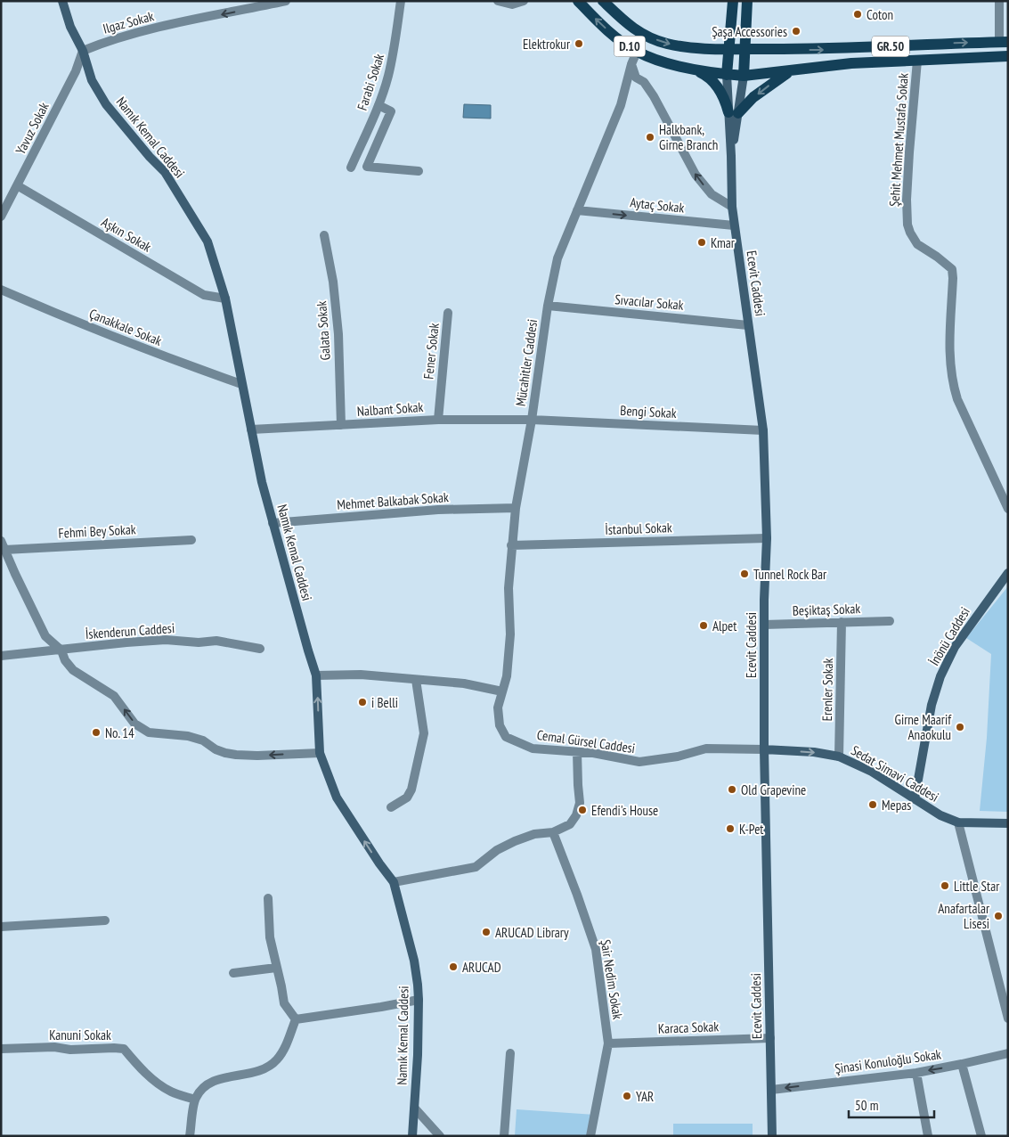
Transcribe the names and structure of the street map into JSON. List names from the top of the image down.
{
  "streets": {
    "main road": ["D.10", "GR.50"],
    "street": [
      "Ilgaz Sokak",
      "Farabi Sokak",
      "Yavuz Sokak",
      "Namık Kemal Caddesi",
      "Şehit Mehmet Mustafa Sokak",
      "Aytaç Sokak",
      "Aşkın Sokak",
      "Ecevit Caddesi",
      "Sıvacılar Sokak",
      "Çanakkale Sokak",
      "Galata Sokak",
      "Fener Sokak",
      "Mücahitler Caddesi",
      "Nalbant Sokak",
      "Bengi Sokak",
      "Mehmet Balkabak Sokak",
      "İstanbul Sokak",
      "Fehmi Bey Sokak",
      "Beşiktaş Sokak",
      "İskenderun Caddesi",
      "İnönü Caddesi",
      "Erenler Sokak",
      "Cemal Gürsel Caddesi",
      "Sedat Simavi Caddesi",
      "Şair Nedim Sokak",
      "Karaca Sokak",
      "Kanuni Sokak",
      "Şinasi Konuloğlu Sokak"
    ]
  },
  "crossings": [
    ["Ilgaz Sokak", "Yavuz Sokak"],
    ["Ilgaz Sokak", "Namık Kemal Caddesi"],
    ["D.10", "GR.50"],
    ["D.10", "Ecevit Caddesi"],
    ["D.10", "Mücahitler Caddesi"],
    ["GR.50", "Şehit Mehmet Mustafa Sokak"],
    ["GR.50", "Ecevit Caddesi"],
    ["Yavuz Sokak", "Namık Kemal Caddesi"],
    ["Yavuz Sokak", "Aşkın Sokak"],
    ["Namık Kemal Caddesi", "Aşkın Sokak"],
    ["Namık Kemal Caddesi", "Çanakkale Sokak"],
    ["Namık Kemal Caddesi", "Nalbant Sokak"],
    ["Namık Kemal Caddesi", "Mehmet Balkabak Sokak"],
    ["Aytaç Sokak", "Ecevit Caddesi"],
    ["Aytaç Sokak", "Mücahitler Caddesi"],
    ["Ecevit Caddesi", "Sıvacılar Sokak"],
    ["Ecevit Caddesi", "Bengi Sokak"],
    ["Ecevit Caddesi", "İstanbul Sokak"],
    ["Ecevit Caddesi", "Beşiktaş Sokak"],
    ["Ecevit Caddesi", "Cemal Gürsel Caddesi"],
    ["Ecevit Caddesi", "Sedat Simavi Caddesi"],
    ["Ecevit Caddesi", "Karaca Sokak"],
    ["Ecevit Caddesi", "Şinasi Konuloğlu Sokak"],
    ["Sıvacılar Sokak", "Mücahitler Caddesi"],
    ["Galata Sokak", "Nalbant Sokak"],
    ["Fener Sokak", "Nalbant Sokak"],
    ["Mücahitler Caddesi", "Nalbant Sokak"],
    ["Mücahitler Caddesi", "Bengi Sokak"],
    ["Mücahitler Caddesi", "Mehmet Balkabak Sokak"],
    ["Mücahitler Caddesi", "İstanbul Sokak"],
    ["Mücahitler Caddesi", "Cemal Gürsel Caddesi"],
    ["Nalbant Sokak", "Bengi Sokak"],
    ["Beşiktaş Sokak", "Erenler Sokak"],
    ["İnönü Caddesi", "Sedat Simavi Caddesi"],
    ["Erenler Sokak", "Sedat Simavi Caddesi"],
    ["Cemal Gürsel Caddesi", "Sedat Simavi Caddesi"],
    ["Şair Nedim Sokak", "Karaca Sokak"]
  ],
  "one_way": [
    "Ilgaz Sokak",
    "Aytaç Sokak",
    "Sedat Simavi Caddesi",
    "Şinasi Konuloğlu Sokak"
  ],
  "places": [
    "Coton",
    "Şaşa Accessories",
    "Elektrokur",
    "Halkbank, Girne Branch",
    "Kmar",
    "Tunnel Rock Bar",
    "Alpet",
    "i Belli",
    "Girne Maarif Anaokulu",
    "No. 14",
    "Old Grapevine",
    "Mepas",
    "Efendi's House",
    "K-Pet",
    "Little Star",
    "Anafartalar Lisesi",
    "ARUCAD Library",
    "ARUCAD",
    "YAR"
  ],
  "scale_bar": "50 m"
}
